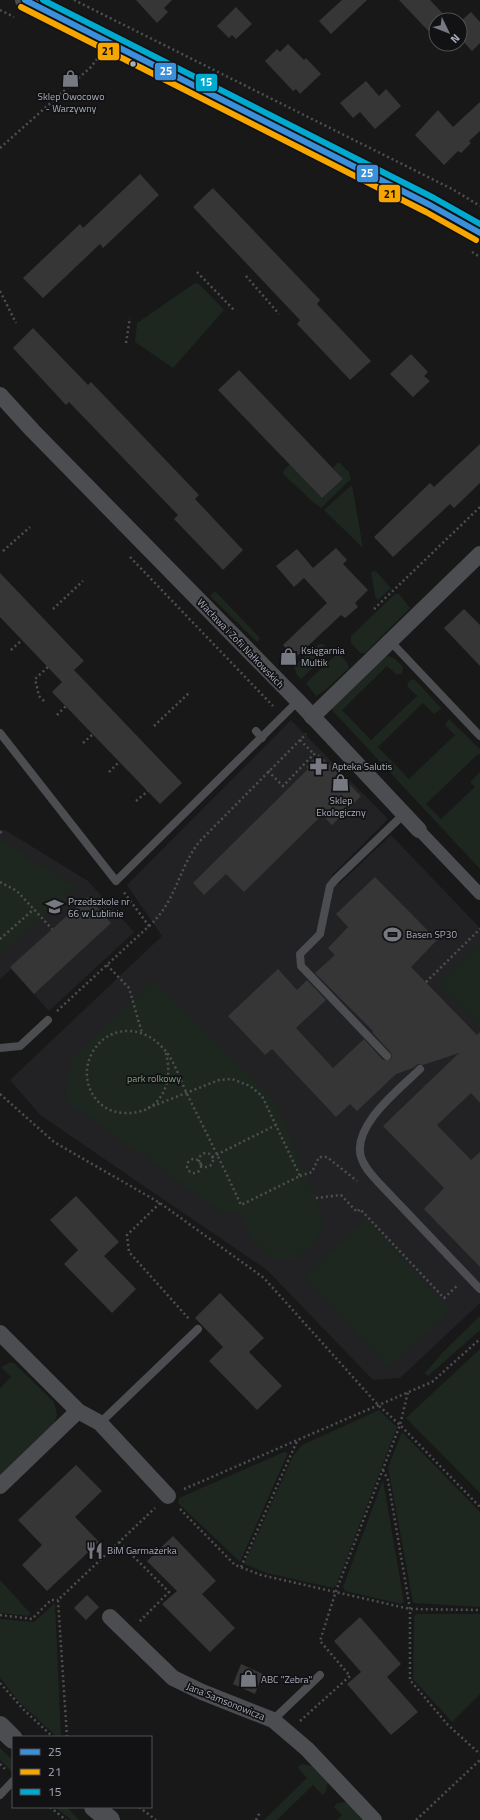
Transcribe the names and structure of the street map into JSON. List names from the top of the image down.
{
  "streets": {
    "street": ["Wacława i Zofii Nałkowskich", "Jana Samsonowicza"]
  },
  "parks": ["park rolkowy"],
  "places": {
    "shop": [
      "Sklep Owocowo - Warzywny",
      "Księgarnia Multik",
      "Sklep Ekologiczny",
      "ABC \"Zebra\""
    ],
    "pharmacy": ["Apteka Salutis"],
    "school or university": ["Przedszkole nr 66 w Lublinie"],
    "sports": ["Basen SP30"],
    "restaurant": ["BiM Garmażerka"]
  },
  "lines": ["transit line 25", "transit line 15", "transit line 21"],
  "legend": ["25", "21", "15"],
  "north": "bottom right"
}
